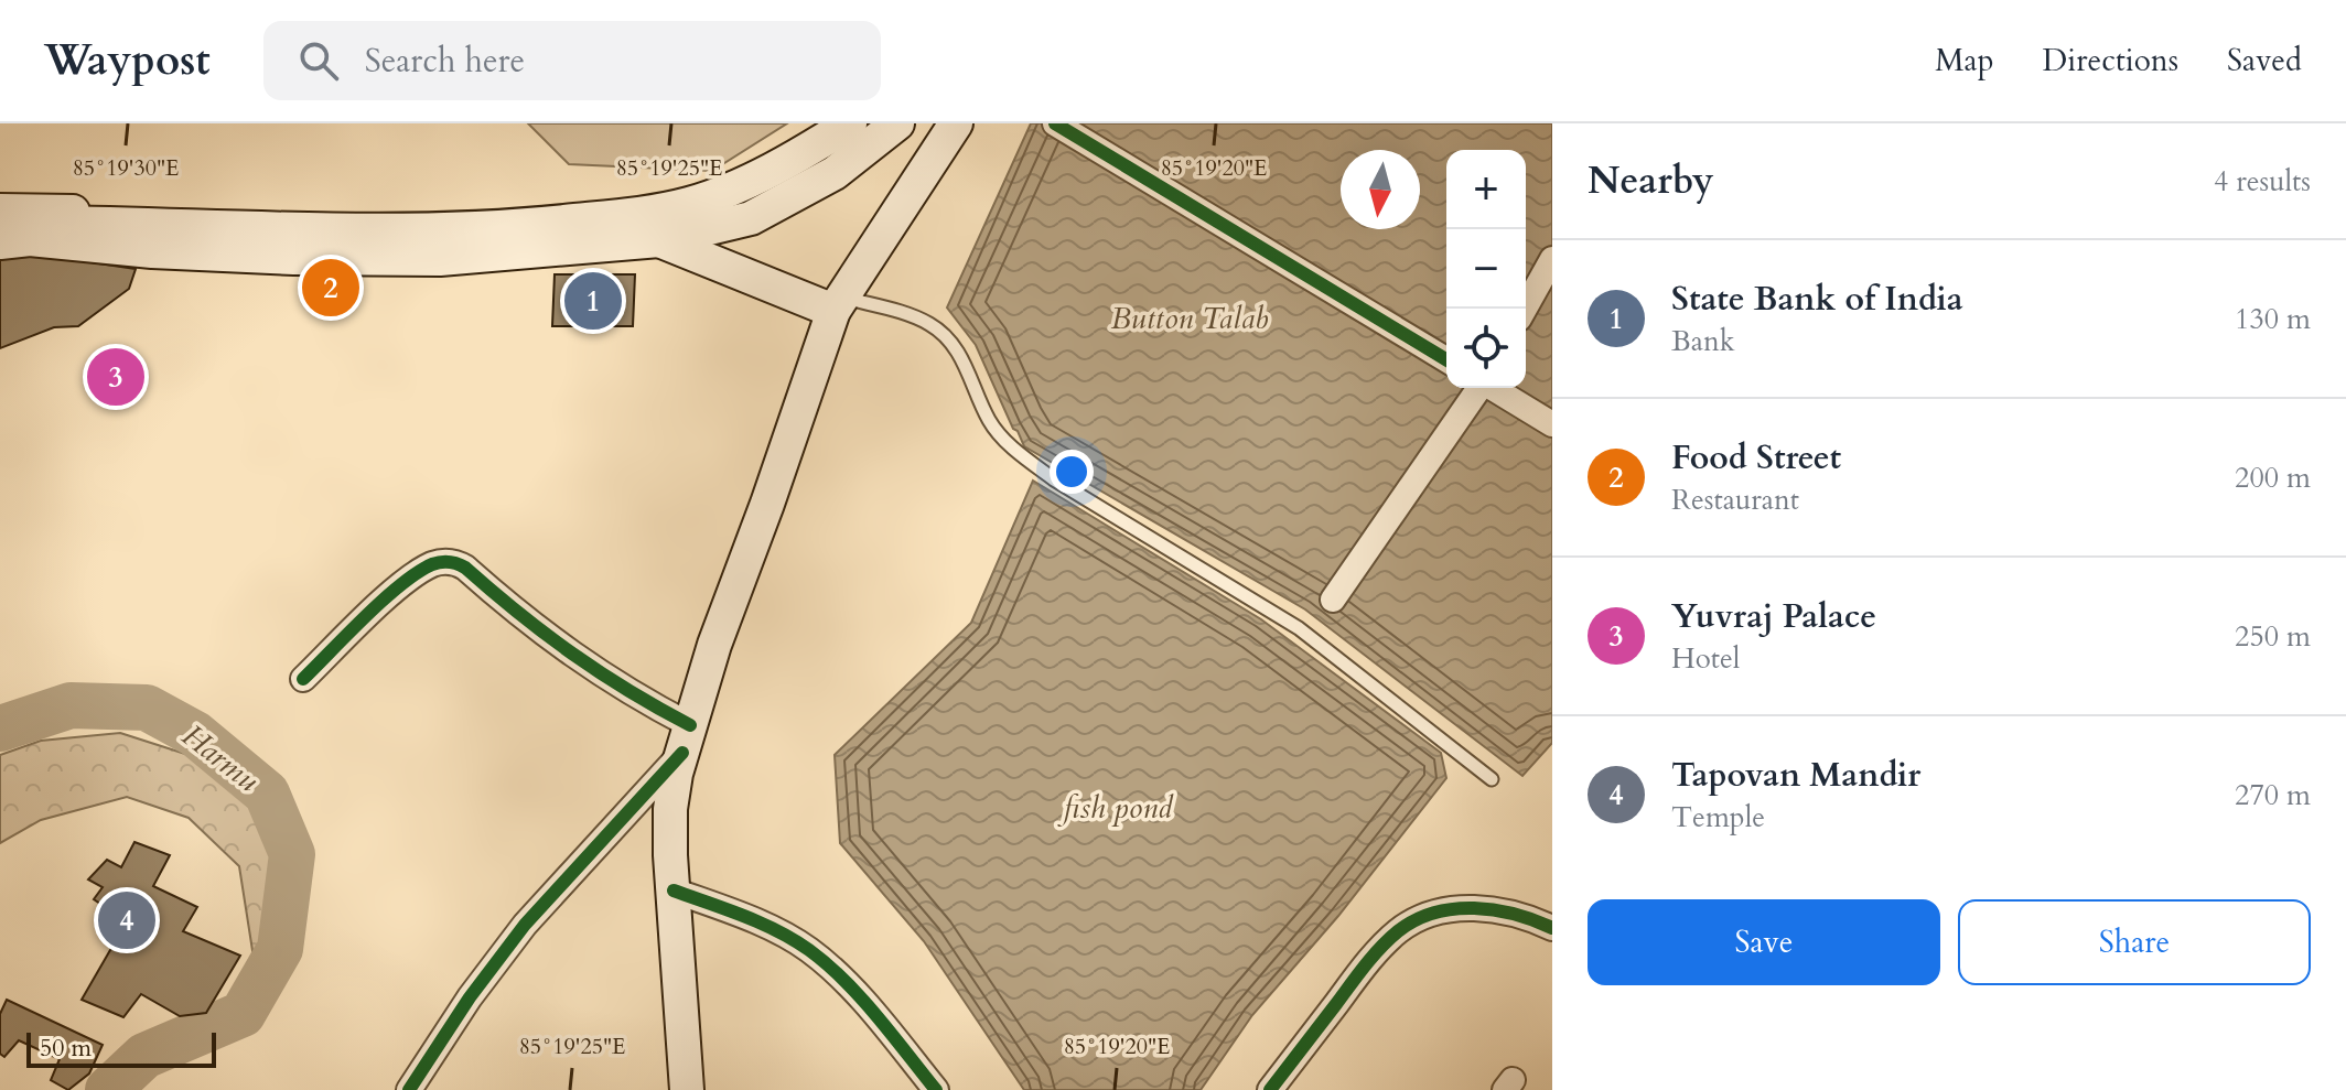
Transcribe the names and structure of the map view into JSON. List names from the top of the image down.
{
  "water": ["Button Talab", "Harmu", "fish pond"],
  "scale_bar": "50 m",
  "north": "bottom",
  "page": {
    "header": "Waypost",
    "search": "Search here",
    "nav": ["Map", "Directions", "Saved"],
    "heading": ["Nearby", "4 results"],
    "map_buttons": ["+", "−"],
    "list": [
      {
        "mark": "1",
        "name": "State Bank of India",
        "note": "Bank",
        "value": "130 m"
      },
      {
        "mark": "2",
        "name": "Food Street",
        "note": "Restaurant",
        "value": "200 m"
      },
      {
        "mark": "3",
        "name": "Yuvraj Palace",
        "note": "Hotel",
        "value": "250 m"
      },
      {
        "mark": "4",
        "name": "Tapovan Mandir",
        "note": "Temple",
        "value": "270 m"
      }
    ],
    "pins": [
      "2",
      "1",
      "3",
      "4"
    ],
    "buttons": ["Save", "Share"],
    "scale": "50 m"
  },
  "coordinates": ["85°19'30\"E", "85°19'25\"E", "85°19'20\"E"]
}
